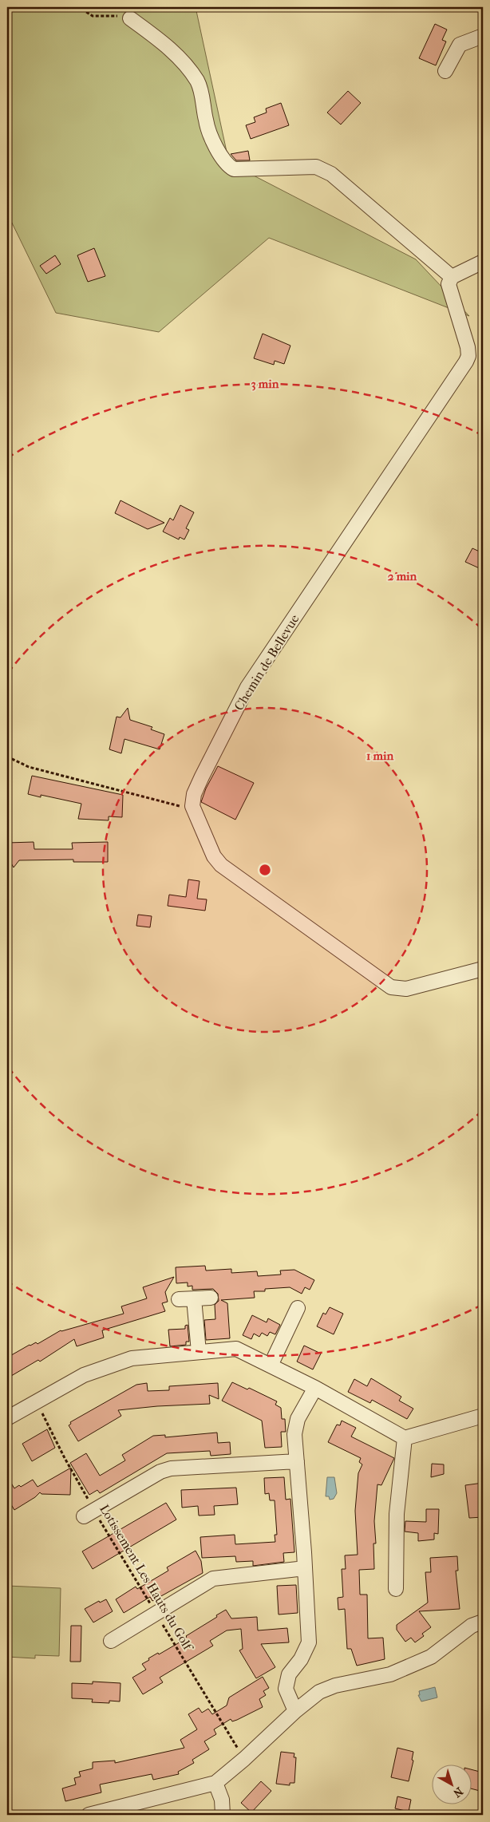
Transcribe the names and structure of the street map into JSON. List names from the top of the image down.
{
  "streets": {
    "street": ["Chemin de Bellevue"],
    "path": ["Lotissement Les Hauts du Golf"]
  },
  "north": "bottom right",
  "rings": ["3 min", "2 min", "1 min"]
}
